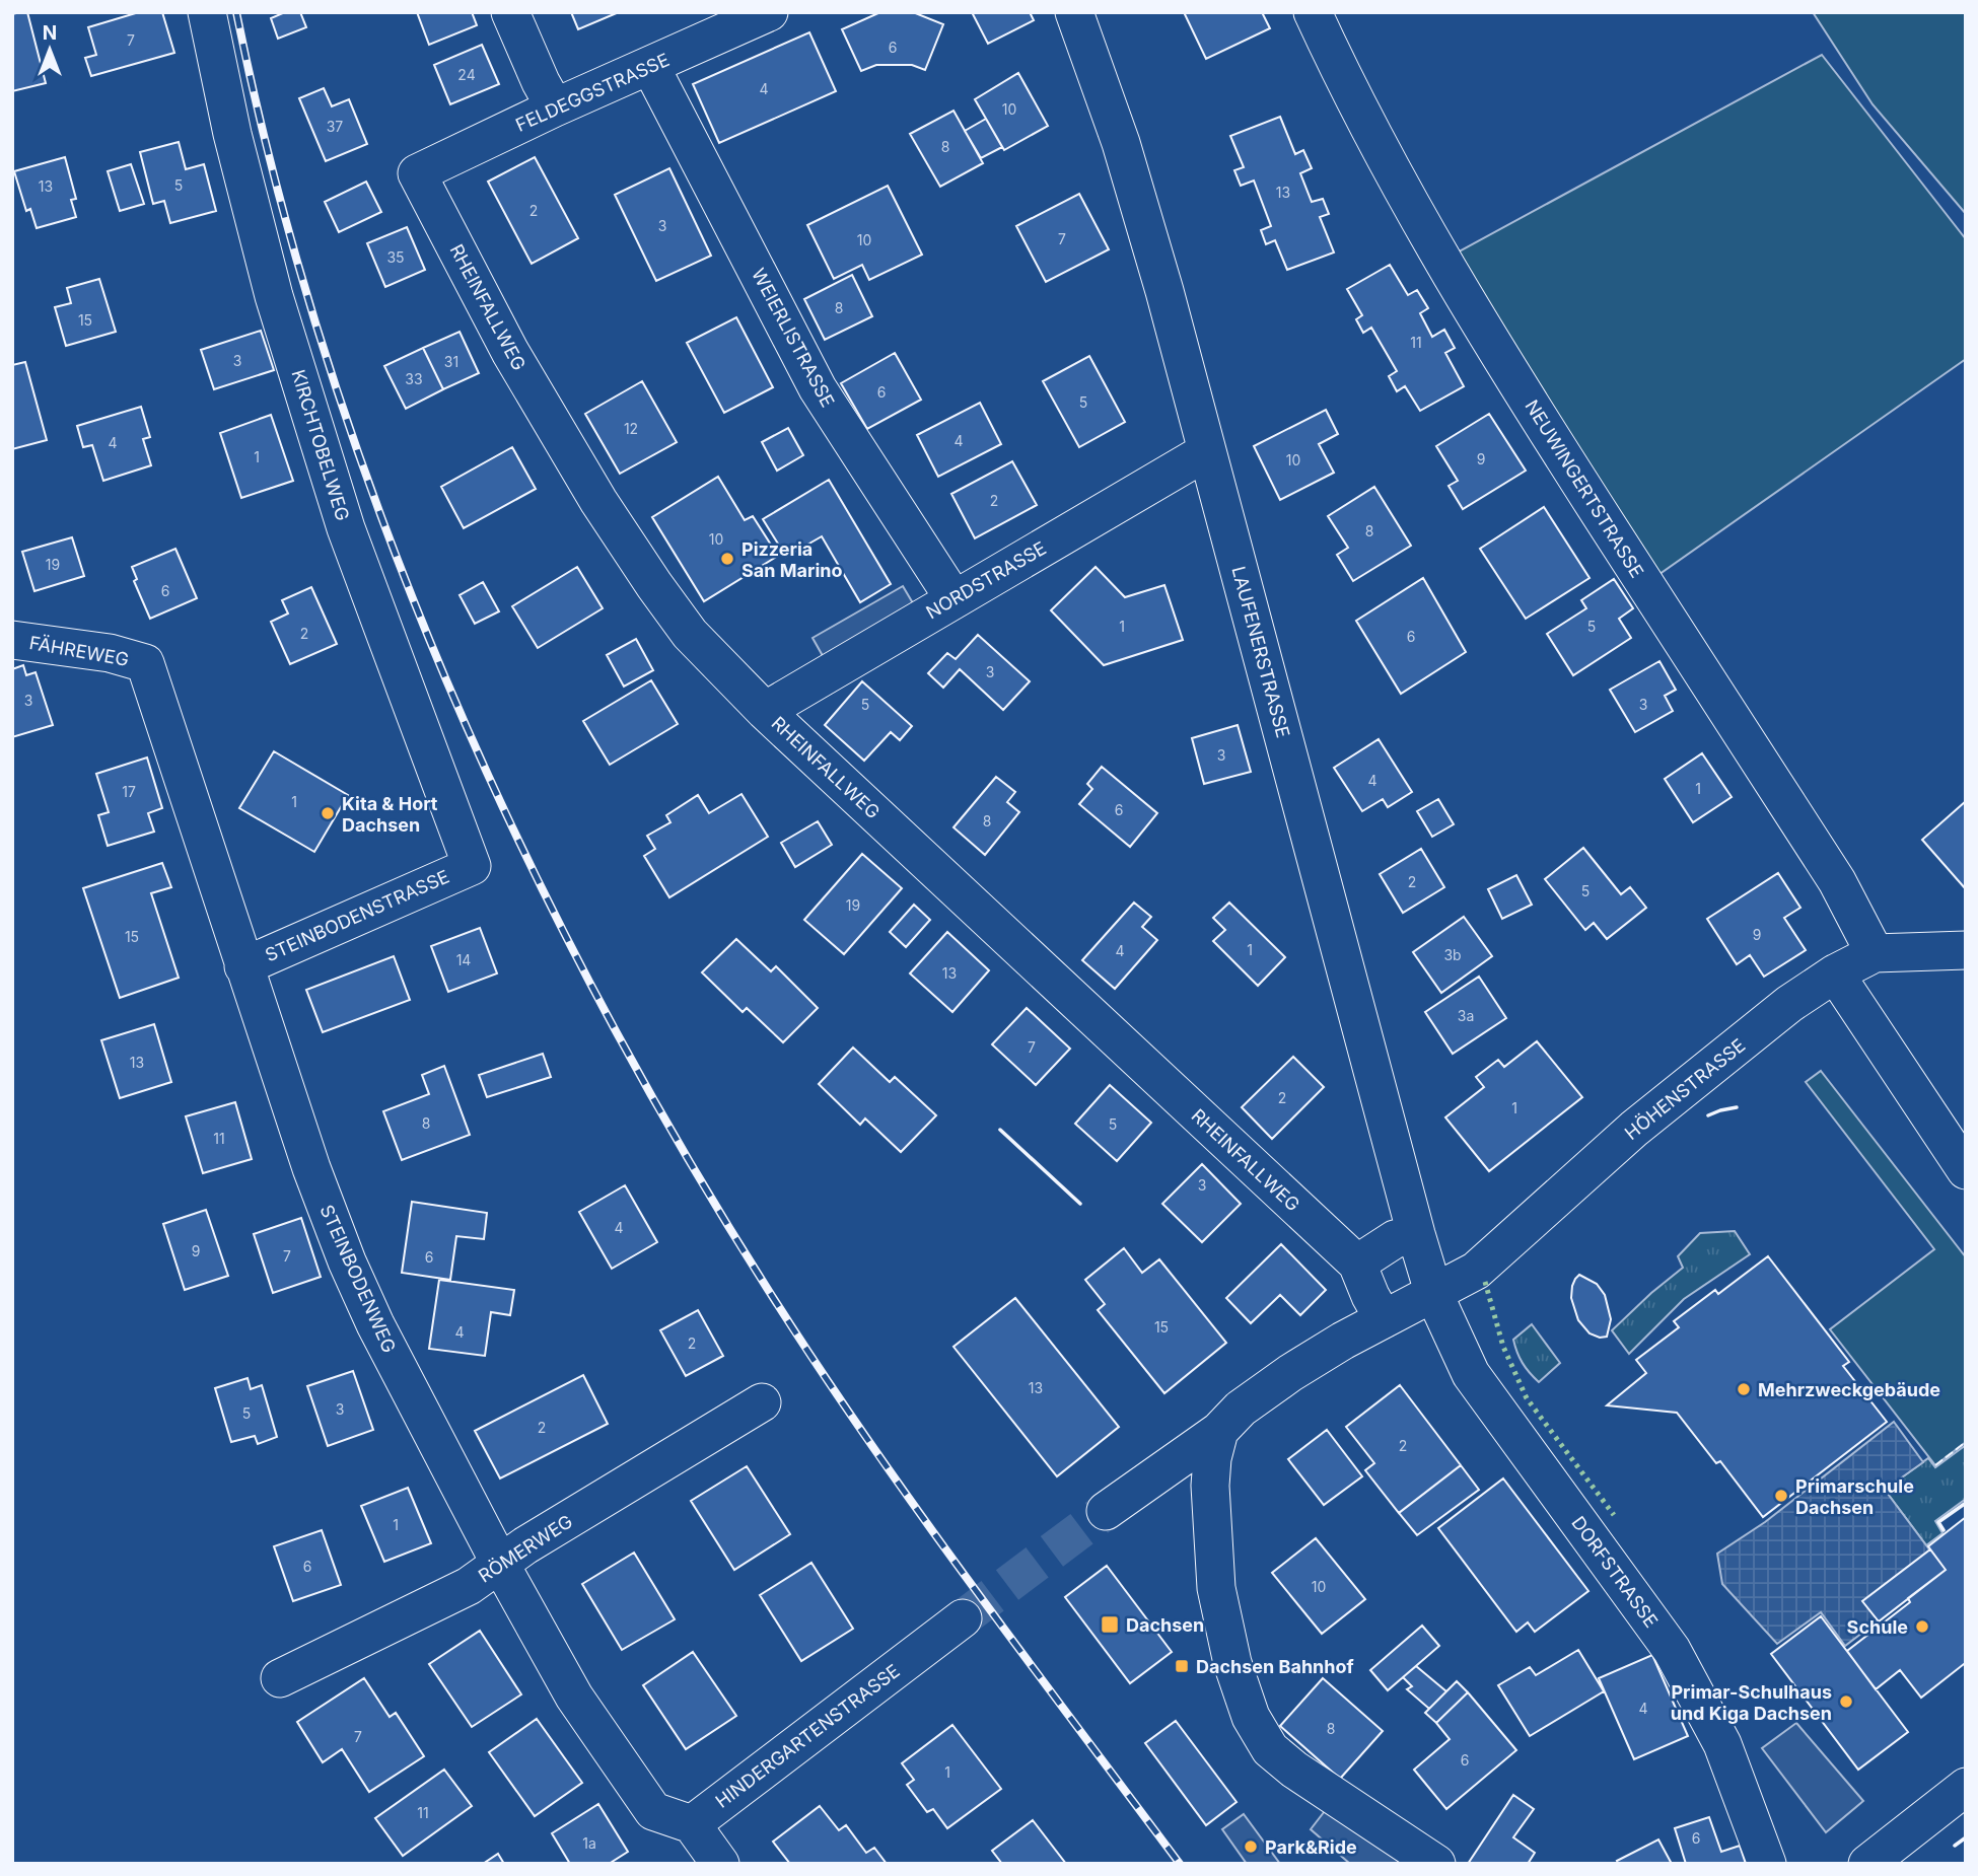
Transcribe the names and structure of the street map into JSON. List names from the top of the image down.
{
  "streets": {
    "street": [
      "FELDEGGSTRASSE",
      "RHEINFALLWEG",
      "WEIERLISTRASSE",
      "KIRCHTOBELWEG",
      "NEUWINGERTSTRASSE",
      "NORDSTRASSE",
      "FÄHREWEG",
      "LAUFENERSTRASSE",
      "STEINBODENSTRASSE",
      "HÖHENSTRASSE",
      "STEINBODENWEG",
      "RÖMERWEG",
      "DORFSTRASSE",
      "HINDERGARTENSTRASSE"
    ]
  },
  "crossings": [
    ["FELDEGGSTRASSE", "RHEINFALLWEG"],
    ["FELDEGGSTRASSE", "WEIERLISTRASSE"],
    ["RHEINFALLWEG", "NORDSTRASSE"],
    ["RHEINFALLWEG", "HÖHENSTRASSE"],
    ["WEIERLISTRASSE", "NORDSTRASSE"],
    ["KIRCHTOBELWEG", "STEINBODENSTRASSE"],
    ["NEUWINGERTSTRASSE", "HÖHENSTRASSE"],
    ["NORDSTRASSE", "LAUFENERSTRASSE"],
    ["FÄHREWEG", "STEINBODENWEG"],
    ["LAUFENERSTRASSE", "HÖHENSTRASSE"],
    ["LAUFENERSTRASSE", "DORFSTRASSE"],
    ["STEINBODENSTRASSE", "STEINBODENWEG"],
    ["HÖHENSTRASSE", "DORFSTRASSE"],
    ["STEINBODENWEG", "RÖMERWEG"],
    ["STEINBODENWEG", "HINDERGARTENSTRASSE"]
  ],
  "places": {
    "other": [
      "Pizzeria San Marino",
      "Kita & Hort Dachsen",
      "Mehrzweckgebäude",
      "Primarschule Dachsen",
      "Schule",
      "Primar-Schulhaus und Kiga Dachsen",
      "Park&Ride"
    ],
    "transit": ["Dachsen", "Dachsen Bahnhof"]
  },
  "house_numbers": [
    "7",
    "6",
    "24",
    "4",
    "10",
    "37",
    "8",
    "5",
    "13",
    "13",
    "2",
    "3",
    "7",
    "10",
    "35",
    "8",
    "15",
    "11",
    "3",
    "31",
    "33",
    "6",
    "5",
    "12",
    "4",
    "4",
    "1",
    "9",
    "10",
    "2",
    "8",
    "10",
    "19",
    "6",
    "1",
    "5",
    "2",
    "6",
    "3",
    "3",
    "5",
    "3",
    "3",
    "4",
    "1",
    "17",
    "1",
    "6",
    "8",
    "2",
    "5",
    "19",
    "9",
    "15",
    "1",
    "4",
    "3b",
    "14",
    "13",
    "3a",
    "7",
    "13",
    "2",
    "1",
    "8",
    "5",
    "11",
    "3",
    "4",
    "9",
    "7",
    "6",
    "15",
    "4",
    "2",
    "13",
    "3",
    "5",
    "2",
    "2",
    "1",
    "6",
    "10",
    "4",
    "8",
    "7",
    "6",
    "1",
    "11",
    "6",
    "1a"
  ],
  "north": "top"
}
